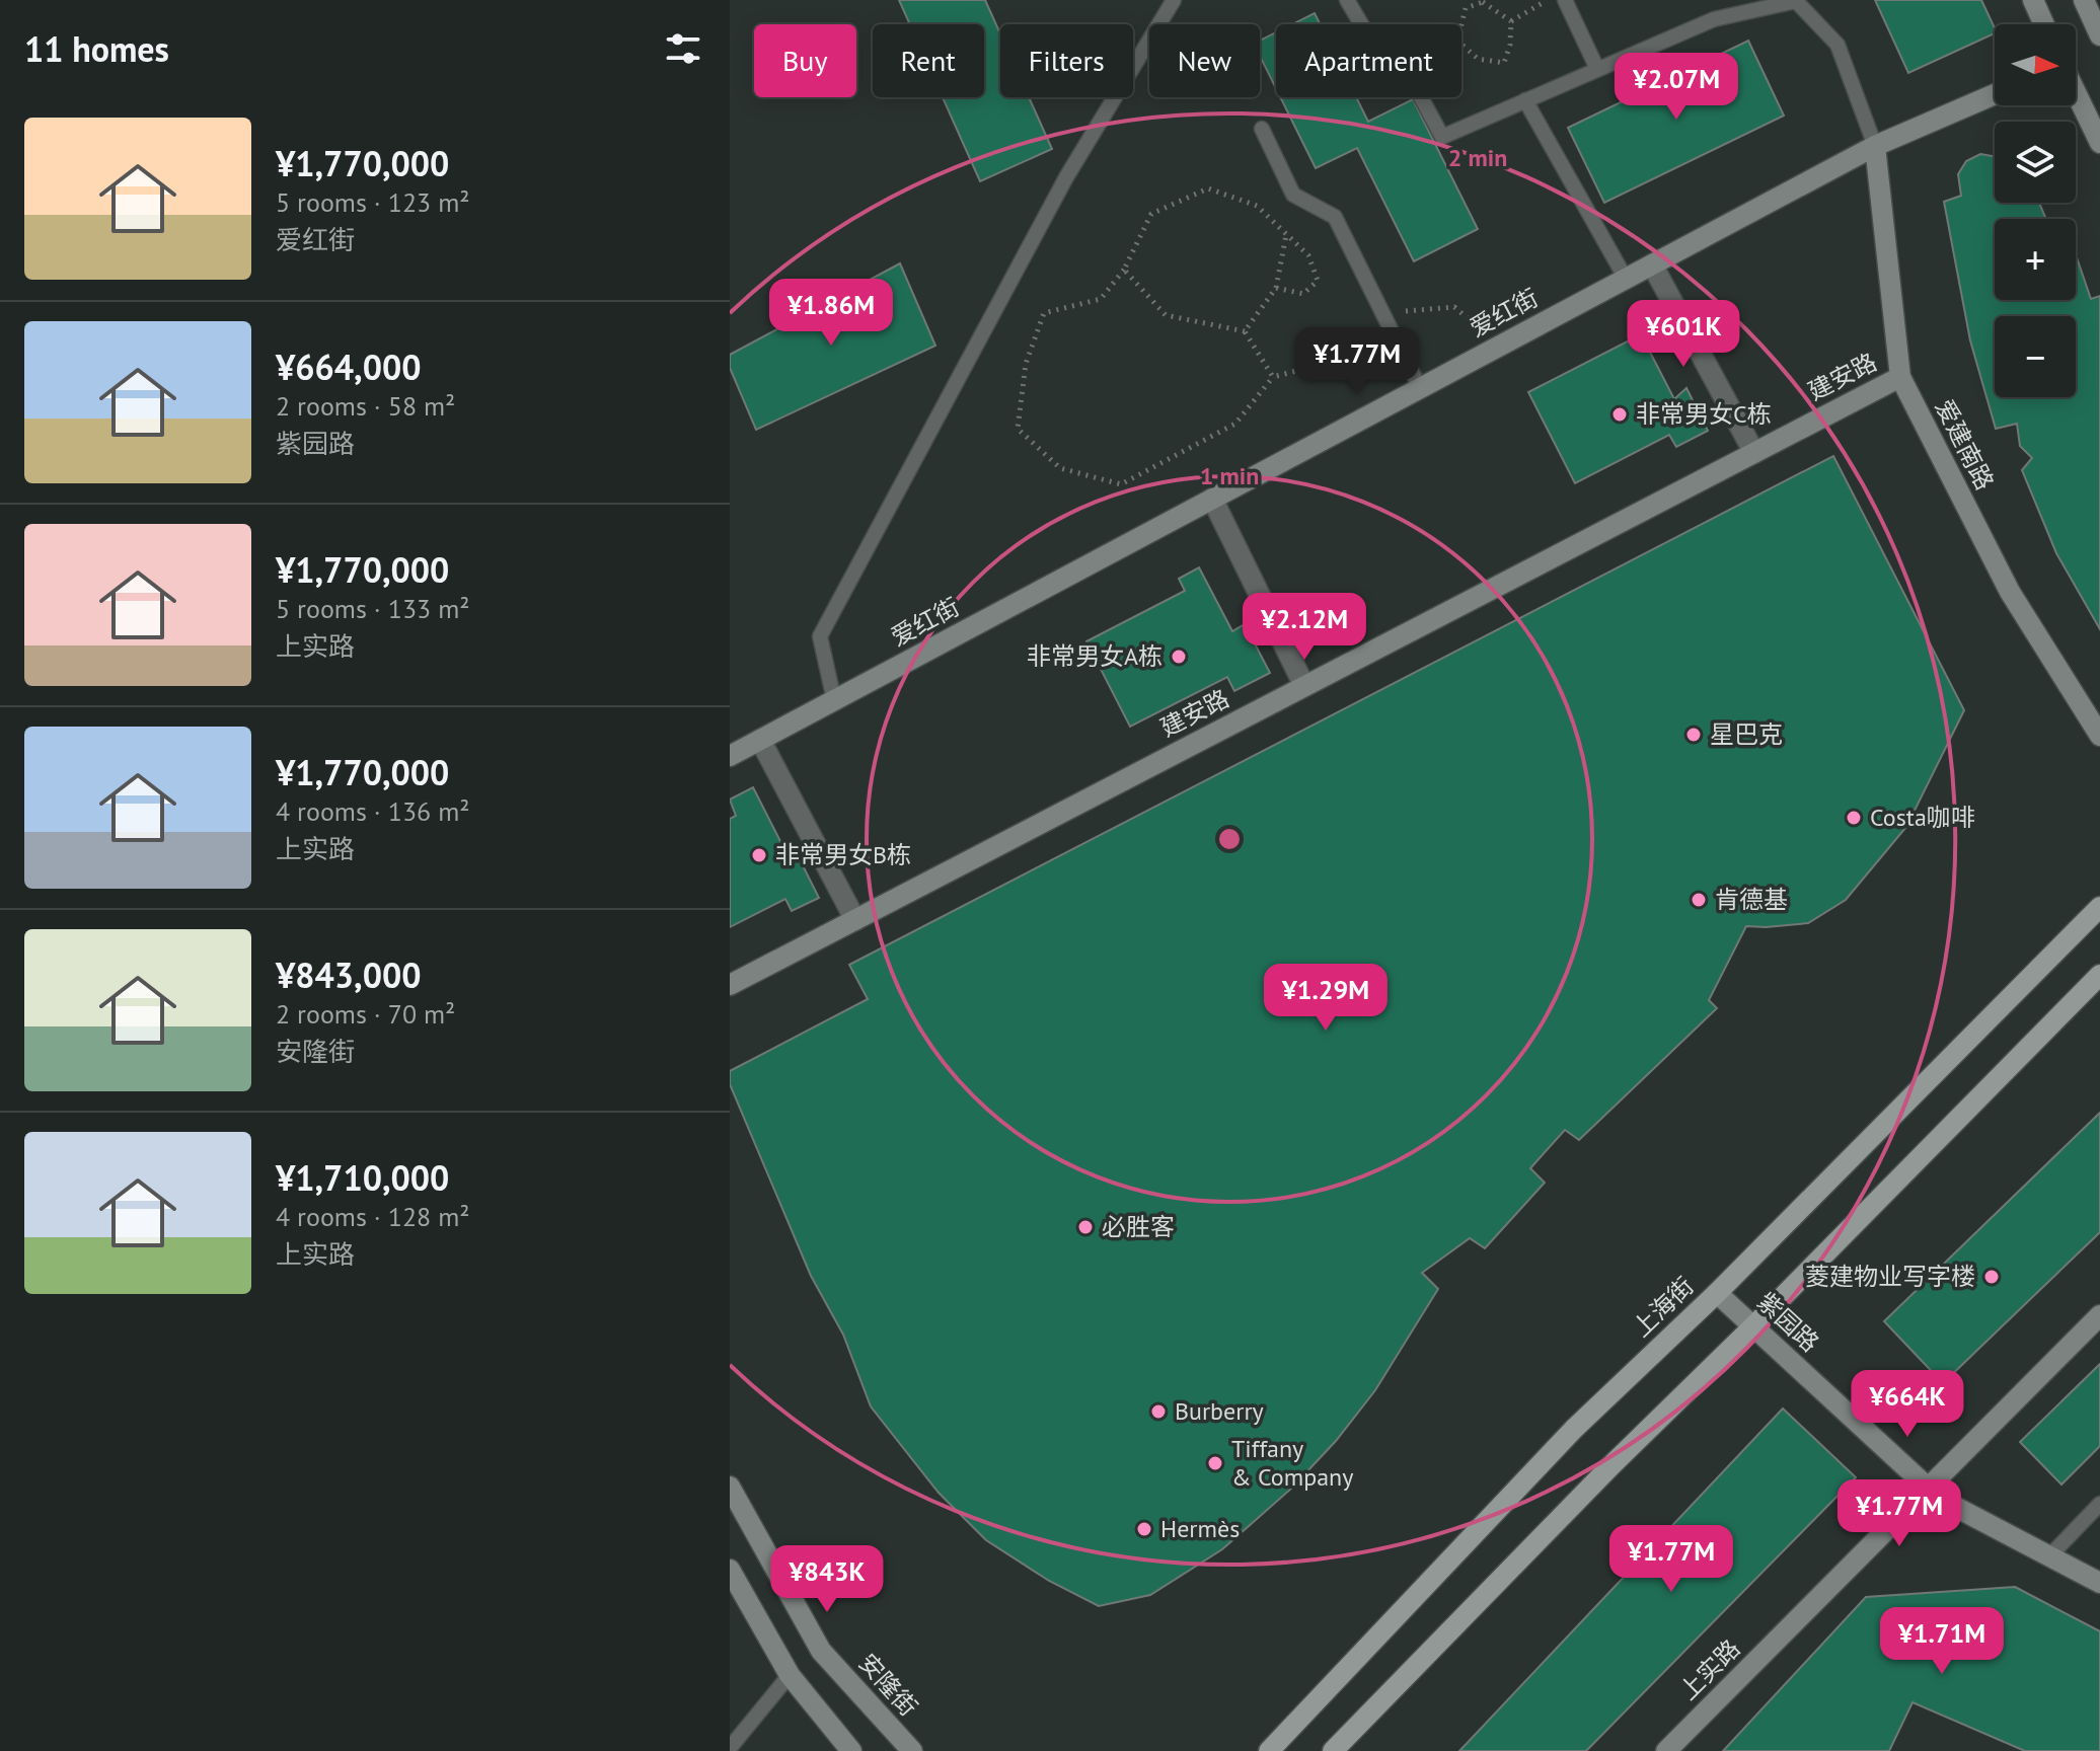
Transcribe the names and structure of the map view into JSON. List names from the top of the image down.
{
  "streets": {
    "main road": ["上海街"],
    "street": [
      "爱红街",
      "建安路",
      "爱建南路",
      "紫园路",
      "上实路",
      "安隆街"
    ]
  },
  "crossings": [
    ["爱红街", "爱建南路"],
    ["建安路", "爱建南路"],
    ["上海街", "紫园路"],
    ["紫园路", "上实路"]
  ],
  "places": [
    "非常男女C栋",
    "非常男女A栋",
    "星巴克",
    "Costa咖啡",
    "非常男女B栋",
    "肯德基",
    "必胜客",
    "菱建物业写字楼",
    "Burberry",
    "Tiffany & Company",
    "Hermès"
  ],
  "north": "right",
  "page": {
    "heading": "11 homes",
    "map_buttons": ["+", "−"],
    "chip": [
      "Buy",
      "Rent",
      "Filters",
      "New",
      "Apartment"
    ],
    "price": [
      "¥2.07M",
      "¥1.86M",
      "¥601K",
      "¥1.77M",
      "¥2.12M",
      "¥1.29M",
      "¥664K",
      "¥1.77M",
      "¥1.77M",
      "¥843K",
      "¥1.71M"
    ],
    "list": [
      {
        "name": "¥1,770,000",
        "note": "5 rooms · 123 m² · 爱红街"
      },
      {
        "name": "¥664,000",
        "note": "2 rooms · 58 m² · 紫园路"
      },
      {
        "name": "¥1,770,000",
        "note": "5 rooms · 133 m² · 上实路"
      },
      {
        "name": "¥1,770,000",
        "note": "4 rooms · 136 m² · 上实路"
      },
      {
        "name": "¥843,000",
        "note": "2 rooms · 70 m² · 安隆街"
      },
      {
        "name": "¥1,710,000",
        "note": "4 rooms · 128 m² · 上实路"
      }
    ]
  },
  "rings": ["2 min", "1 min"]
}
